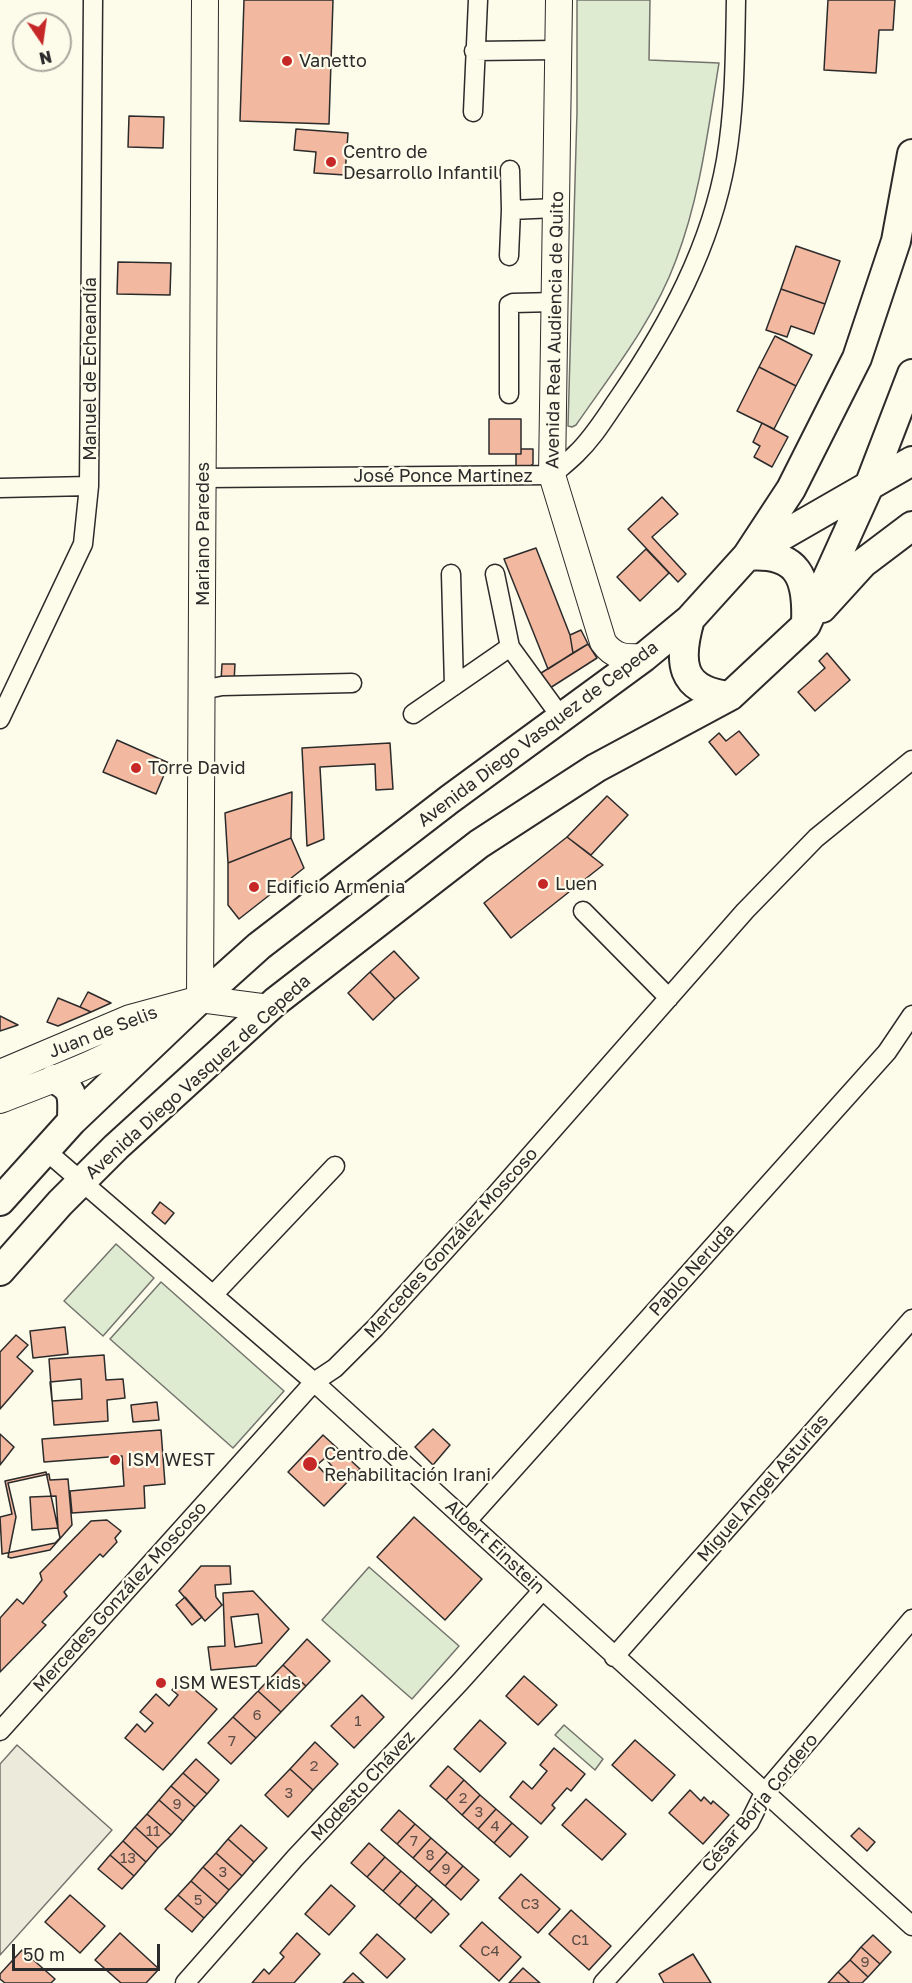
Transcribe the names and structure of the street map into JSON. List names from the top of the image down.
{
  "streets": {
    "main road": [
      "Avenida Real Audiencia de Quito",
      "Mariano Paredes",
      "Avenida Diego Vasquez de Cepeda",
      "Juan de Selis"
    ],
    "street": [
      "Manuel de Echeandía",
      "José Ponce Martinez",
      "Mercedes González Moscoso",
      "Pablo Neruda",
      "Miguel Angel Asturias",
      "Albert Einstein",
      "Modesto Chávez",
      "César Borja Cordero"
    ]
  },
  "crossings": [
    ["Avenida Real Audiencia de Quito", "José Ponce Martinez"],
    ["Avenida Real Audiencia de Quito", "Avenida Diego Vasquez de Cepeda"],
    ["José Ponce Martinez", "Mariano Paredes"],
    ["Mariano Paredes", "Avenida Diego Vasquez de Cepeda"],
    ["Mariano Paredes", "Juan de Selis"],
    ["Avenida Diego Vasquez de Cepeda", "Juan de Selis"],
    ["Avenida Diego Vasquez de Cepeda", "Albert Einstein"],
    ["Mercedes González Moscoso", "Albert Einstein"],
    ["Pablo Neruda", "Albert Einstein"],
    ["Miguel Angel Asturias", "Albert Einstein"],
    ["Albert Einstein", "Modesto Chávez"],
    ["Albert Einstein", "César Borja Cordero"]
  ],
  "places": [
    "Vanetto",
    "Centro de Desarrollo Infantil",
    "Torre David",
    "Luen",
    "Edificio Armenia",
    "ISM WEST",
    "Centro de Rehabilitación Irani",
    "ISM WEST kids"
  ],
  "house_numbers": [
    "6",
    "1",
    "7",
    "2",
    "3",
    "2",
    "9",
    "3",
    "4",
    "11",
    "7",
    "8",
    "13",
    "9",
    "3",
    "5",
    "C3",
    "C1",
    "C4",
    "9"
  ],
  "scale_bar": "50 m",
  "north": "bottom"
}
